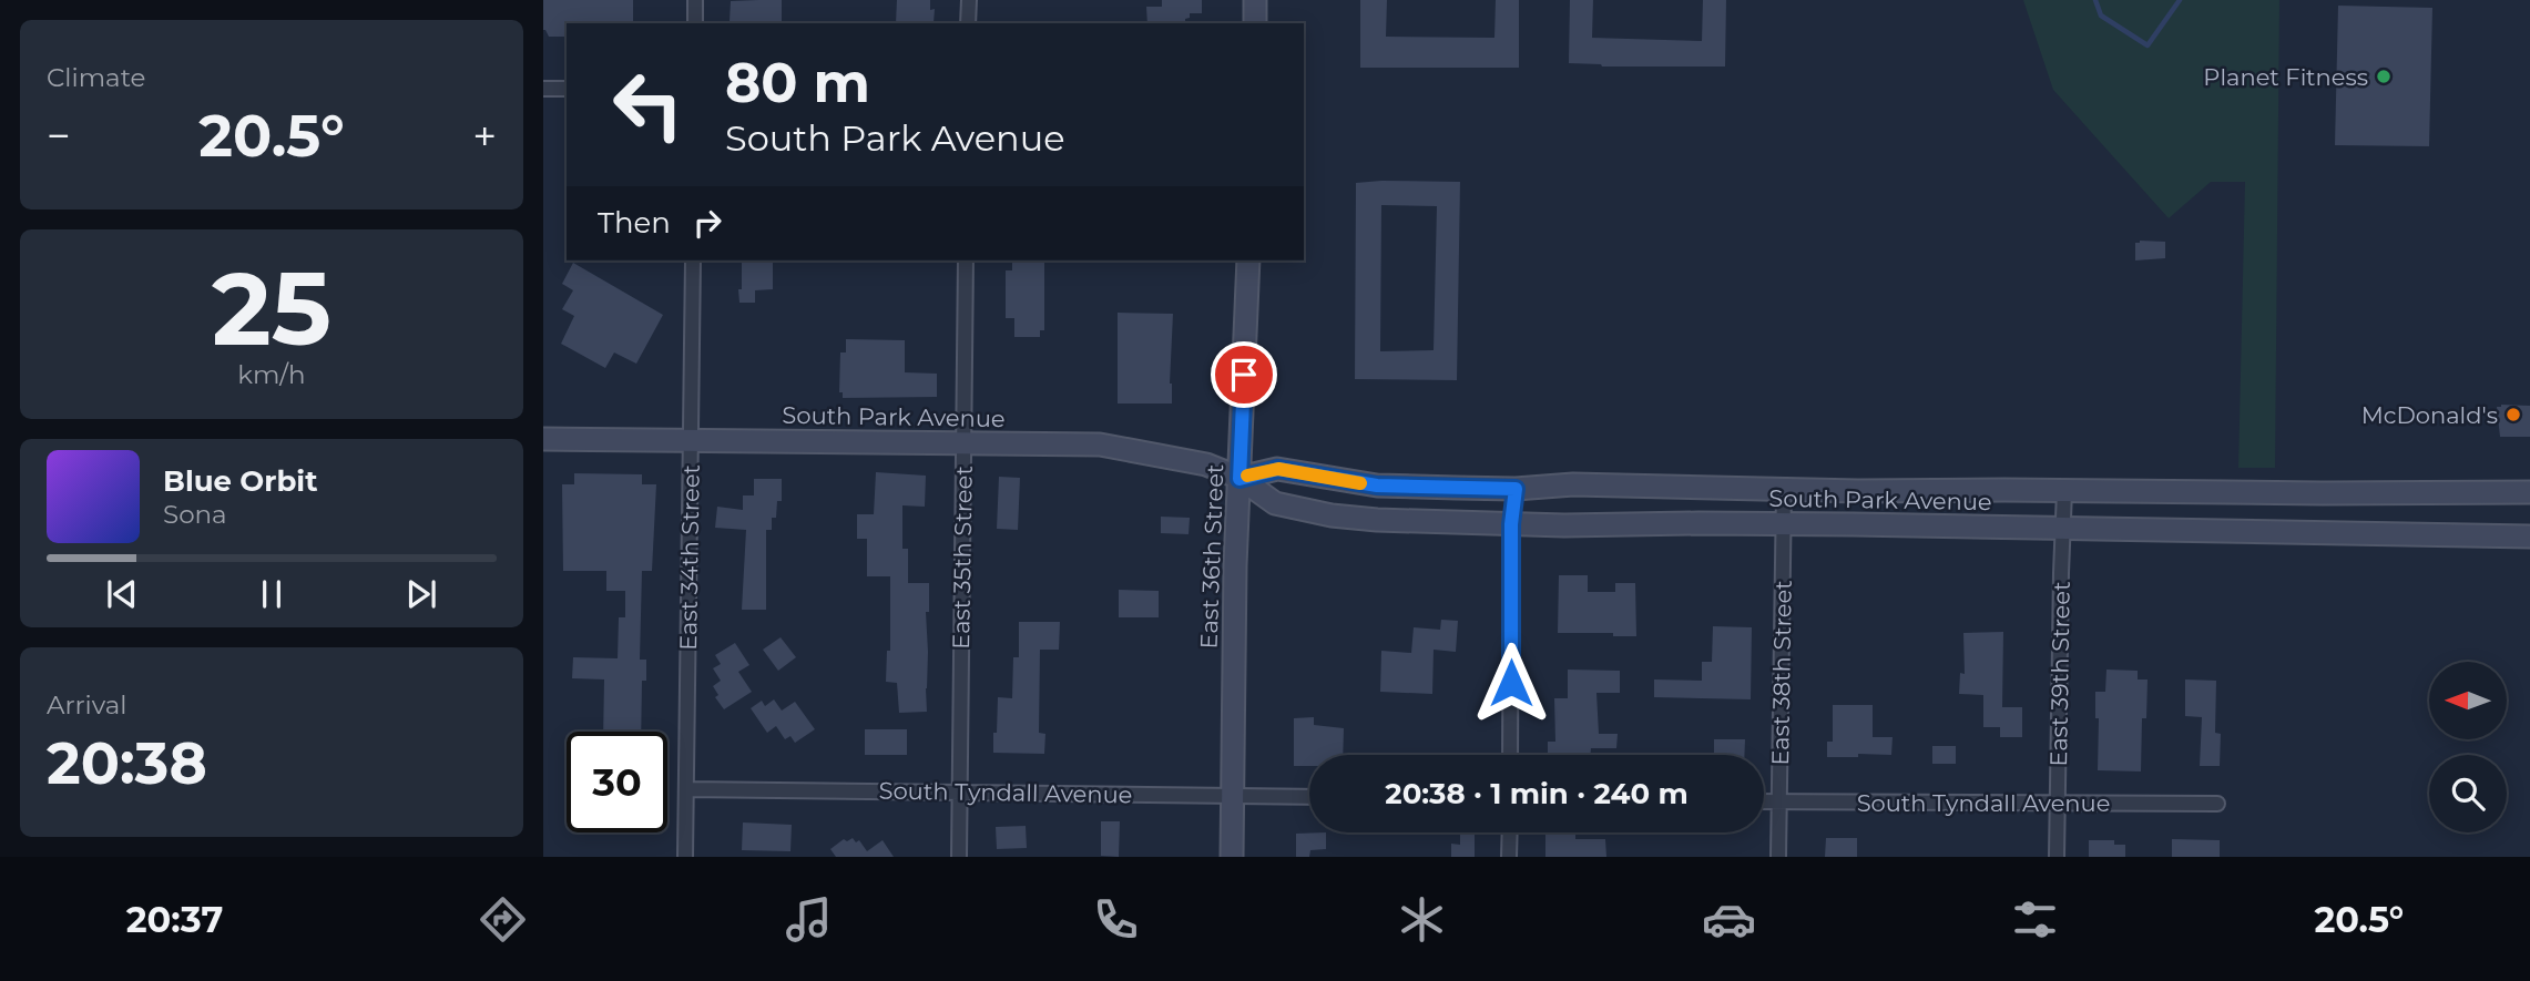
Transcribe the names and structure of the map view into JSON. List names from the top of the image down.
{
  "streets": {
    "main road": ["South Park Avenue", "East 36th Street"],
    "street": [
      "East 34th Street",
      "East 35th Street",
      "East 38th Street",
      "East 39th Street",
      "South Tyndall Avenue"
    ]
  },
  "crossings": [
    ["South Park Avenue", "East 36th Street"],
    ["South Park Avenue", "East 34th Street"],
    ["South Park Avenue", "East 35th Street"],
    ["South Park Avenue", "East 38th Street"],
    ["South Park Avenue", "East 39th Street"],
    ["East 36th Street", "South Tyndall Avenue"],
    ["East 34th Street", "South Tyndall Avenue"],
    ["East 35th Street", "South Tyndall Avenue"],
    ["East 38th Street", "South Tyndall Avenue"],
    ["East 39th Street", "South Tyndall Avenue"]
  ],
  "places": ["Planet Fitness", "McDonald's"],
  "north": "left",
  "page": {
    "tile": [
      "Climate",
      ["25", "km/h"],
      ["Arrival", "20:38"]
    ],
    "turn": ["80 m", "South Park Avenue"],
    "heat": ["−", "20.5°", "+"],
    "then": "Then",
    "song": ["Blue Orbit", "Sona"],
    "limit": "30",
    "trip": "20:38 · 1 min · 240 m",
    "tabs": ["20:37", "20.5°"]
  }
}
